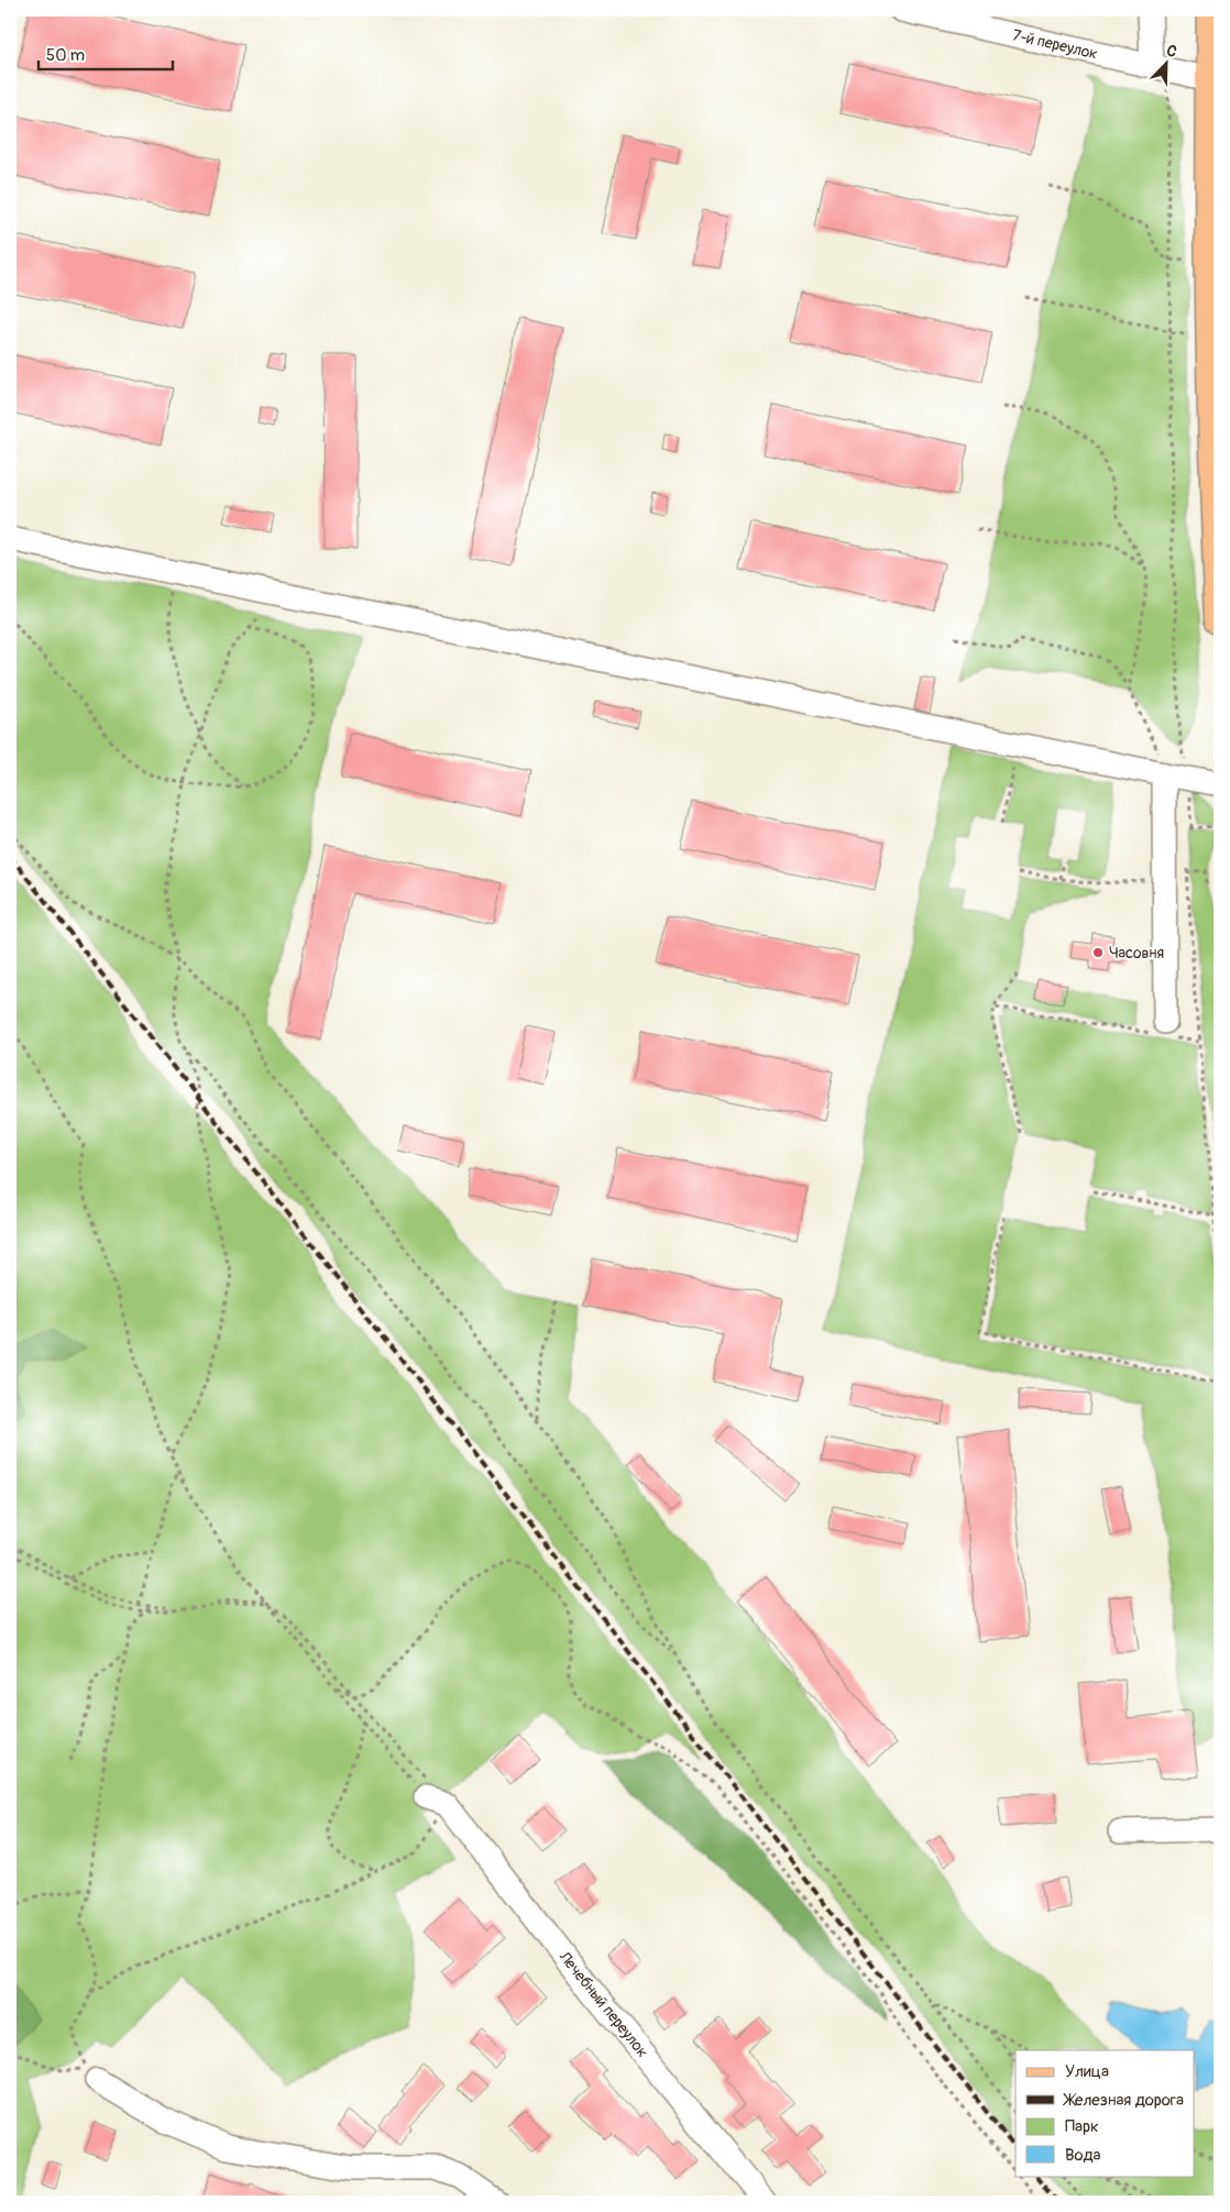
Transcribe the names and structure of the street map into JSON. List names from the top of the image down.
{
  "streets": {
    "street": ["7-й переулок", "Лечебный переулок"]
  },
  "places": ["Часовня"],
  "legend": [
    "Улица",
    "Железная дорога",
    "Парк",
    "Вода"
  ],
  "scale_bar": "50 m",
  "north": "top right"
}
